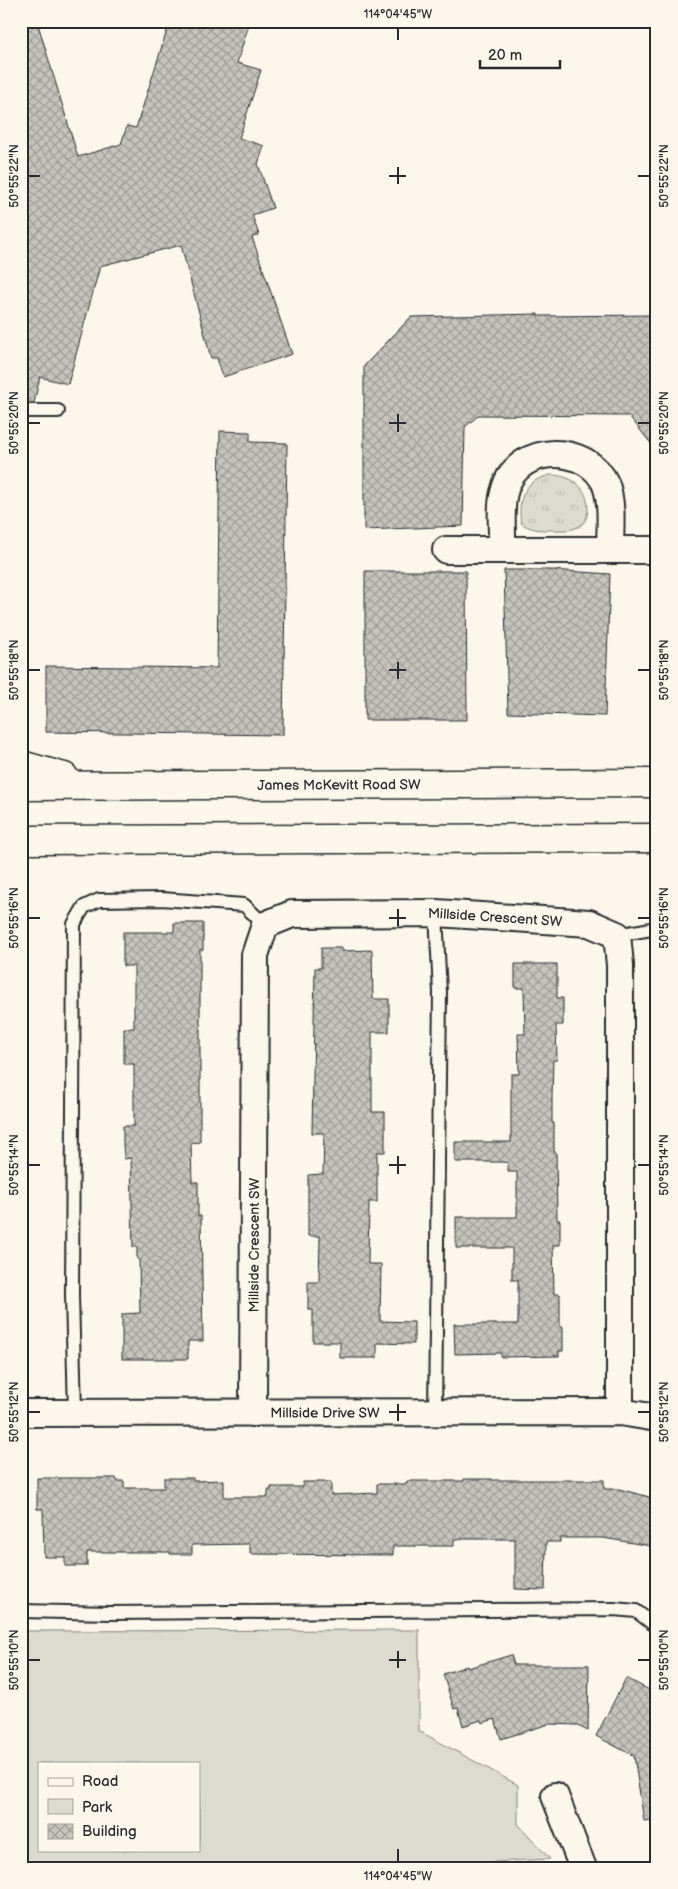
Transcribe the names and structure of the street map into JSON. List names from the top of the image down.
{
  "streets": {
    "main road": ["James McKevitt Road SW"],
    "street": ["Millside Crescent SW", "Millside Drive SW"]
  },
  "crossings": [
    ["Millside Crescent SW", "Millside Drive SW"]
  ],
  "legend": ["Road", "Park", "Building"],
  "scale_bar": "20 m",
  "coordinates": [
    "114°04'45\"W",
    "50°55'22\"N",
    "50°55'20\"N",
    "50°55'18\"N",
    "50°55'16\"N",
    "50°55'14\"N",
    "50°55'12\"N",
    "50°55'10\"N"
  ]
}
